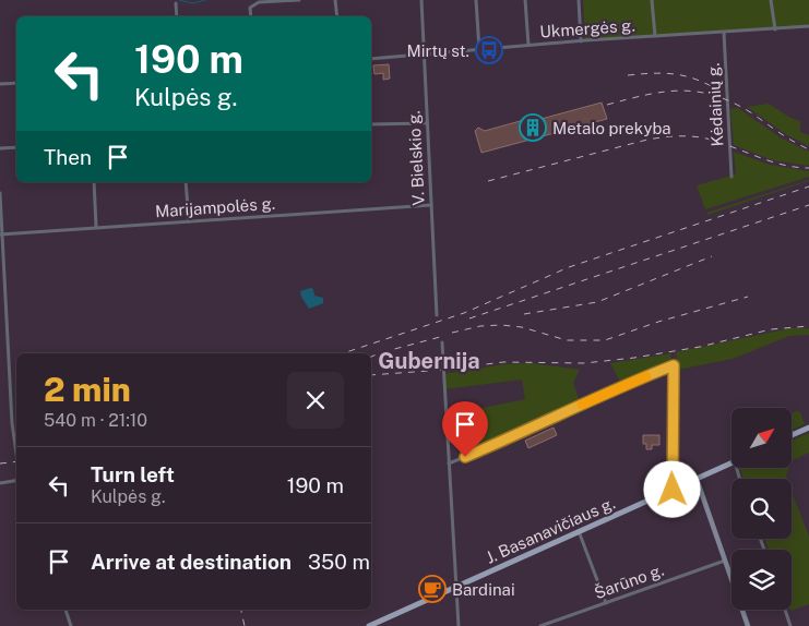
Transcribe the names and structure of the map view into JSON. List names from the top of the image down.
{
  "streets": {
    "main road": ["J. Basanavičiaus g."],
    "street": [
      "Ukmergės g.",
      "Kėdainių g.",
      "V. Bielskio g.",
      "Marijampolės g.",
      "Šarūno g."
    ]
  },
  "crossings": [
    ["Ukmergės g.", "Kėdainių g."],
    ["Ukmergės g.", "V. Bielskio g."],
    ["V. Bielskio g.", "Marijampolės g."]
  ],
  "districts": ["Gubernija"],
  "places": {
    "bus stop": ["Mirtų st."],
    "building": ["Metalo prekyba"],
    "cafe": ["Bardinai"]
  },
  "north": "top right",
  "page": {
    "turn": ["190 m", "Kulpės g."],
    "then": "Then",
    "heading": ["2 min", "540 m · 21:10"],
    "list": [
      {
        "name": "Turn left",
        "note": "Kulpės g.",
        "value": "190 m"
      },
      {
        "name": "Arrive at destination",
        "value": "350 m"
      }
    ]
  }
}
